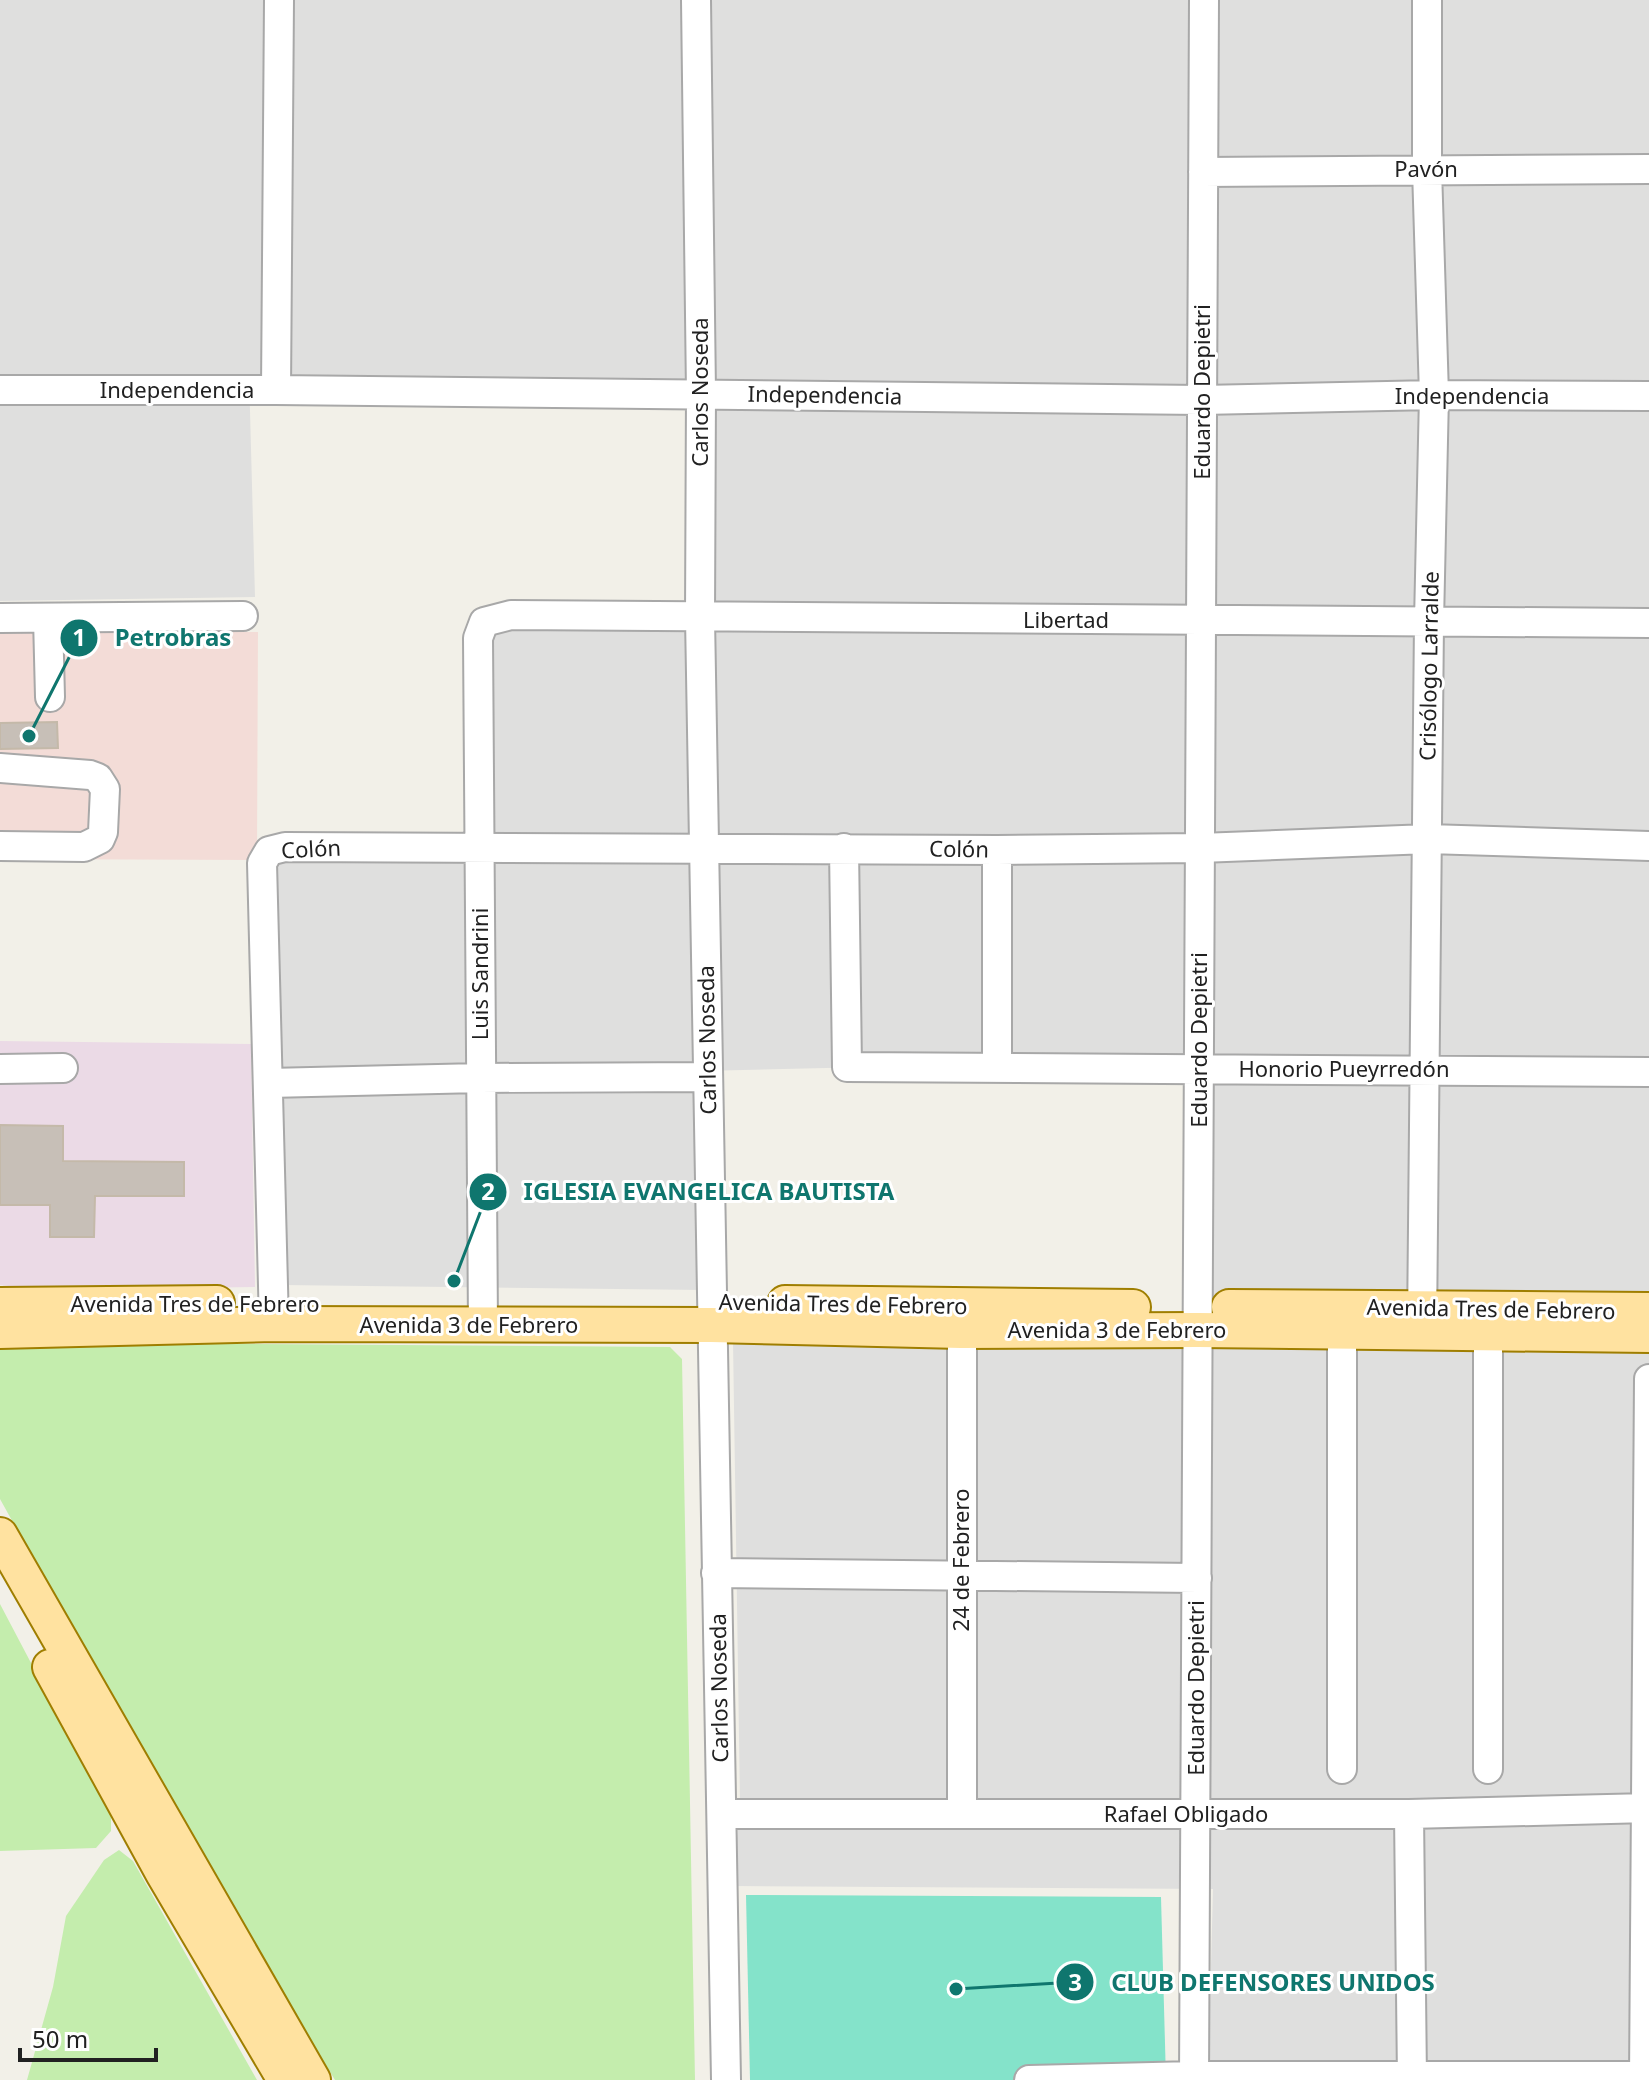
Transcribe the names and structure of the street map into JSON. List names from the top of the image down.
{
  "streets": {
    "main road": ["Avenida Tres de Febrero", "Avenida 3 de Febrero"],
    "street": [
      "Pavón",
      "Independencia",
      "Carlos Noseda",
      "Eduardo Depietri",
      "Libertad",
      "Crisólogo Larralde",
      "Colón",
      "Luis Sandrini",
      "Honorio Pueyrredón",
      "24 de Febrero",
      "Rafael Obligado"
    ]
  },
  "crossings": [
    ["Pavón", "Eduardo Depietri"],
    ["Pavón", "Crisólogo Larralde"],
    ["Independencia", "Carlos Noseda"],
    ["Independencia", "Eduardo Depietri"],
    ["Independencia", "Crisólogo Larralde"],
    ["Carlos Noseda", "Libertad"],
    ["Carlos Noseda", "Colón"],
    ["Carlos Noseda", "Avenida Tres de Febrero"],
    ["Carlos Noseda", "Rafael Obligado"],
    ["Eduardo Depietri", "Libertad"],
    ["Eduardo Depietri", "Colón"],
    ["Eduardo Depietri", "Honorio Pueyrredón"],
    ["Eduardo Depietri", "Avenida Tres de Febrero"],
    ["Eduardo Depietri", "Avenida 3 de Febrero"],
    ["Eduardo Depietri", "Rafael Obligado"],
    ["Libertad", "Crisólogo Larralde"],
    ["Libertad", "Luis Sandrini"],
    ["Crisólogo Larralde", "Colón"],
    ["Crisólogo Larralde", "Honorio Pueyrredón"],
    ["Crisólogo Larralde", "Avenida Tres de Febrero"],
    ["Crisólogo Larralde", "Avenida 3 de Febrero"],
    ["Colón", "Luis Sandrini"],
    ["Colón", "Honorio Pueyrredón"],
    ["Luis Sandrini", "Avenida Tres de Febrero"],
    ["Avenida Tres de Febrero", "Avenida 3 de Febrero"],
    ["Avenida Tres de Febrero", "24 de Febrero"],
    ["24 de Febrero", "Rafael Obligado"]
  ],
  "places": ["Petrobras", "IGLESIA EVANGELICA BAUTISTA", "CLUB DEFENSORES UNIDOS"],
  "scale_bar": "50 m"
}
